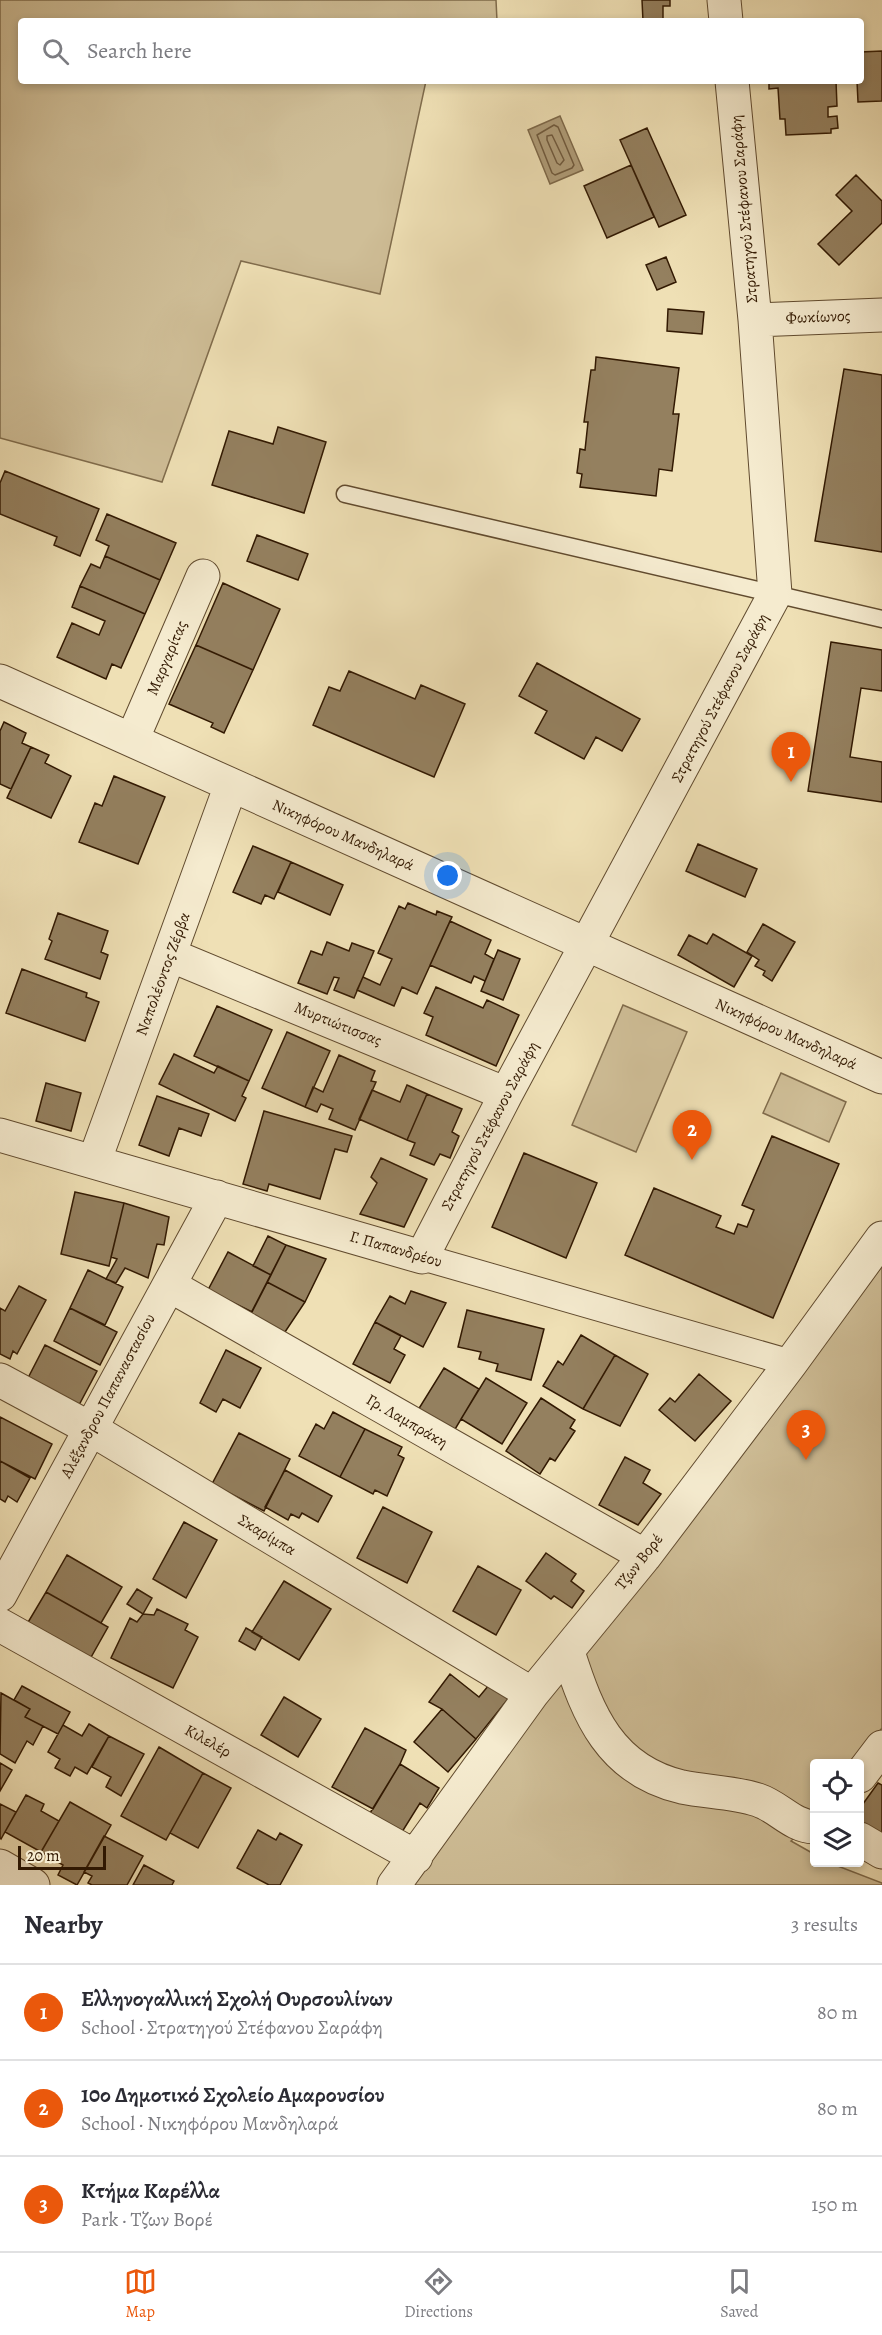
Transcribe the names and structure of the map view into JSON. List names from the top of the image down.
{
  "streets": {
    "street": [
      "Στρατηγού Στέφανου Σαράφη",
      "Φωκίωνος",
      "Μαργαρίτας",
      "Νικηφόρου Μανδηλαρά",
      "Ναπολέοντος Ζέρβα",
      "Μυρτιώτισσας",
      "Γ. Παπανδρέου",
      "Αλέξανδρου Παπαναστασίου",
      "Γρ. Λαμπράκη",
      "Σκαρίμπα",
      "Τζων Βορέ",
      "Κιλελέρ"
    ]
  },
  "crossings": [
    ["Στρατηγού Στέφανου Σαράφη", "Φωκίωνος"],
    ["Στρατηγού Στέφανου Σαράφη", "Νικηφόρου Μανδηλαρά"],
    ["Στρατηγού Στέφανου Σαράφη", "Μυρτιώτισσας"],
    ["Στρατηγού Στέφανου Σαράφη", "Γ. Παπανδρέου"],
    ["Μαργαρίτας", "Νικηφόρου Μανδηλαρά"],
    ["Νικηφόρου Μανδηλαρά", "Ναπολέοντος Ζέρβα"],
    ["Ναπολέοντος Ζέρβα", "Μυρτιώτισσας"],
    ["Ναπολέοντος Ζέρβα", "Γ. Παπανδρέου"],
    ["Γ. Παπανδρέου", "Αλέξανδρου Παπαναστασίου"],
    ["Γ. Παπανδρέου", "Τζων Βορέ"],
    ["Αλέξανδρου Παπαναστασίου", "Γρ. Λαμπράκη"],
    ["Αλέξανδρου Παπαναστασίου", "Σκαρίμπα"],
    ["Γρ. Λαμπράκη", "Τζων Βορέ"],
    ["Σκαρίμπα", "Τζων Βορέ"],
    ["Τζων Βορέ", "Κιλελέρ"]
  ],
  "scale_bar": "20 m",
  "page": {
    "search": "Search here",
    "pins": ["1", "2", "3"],
    "scale": "20 m",
    "heading": ["Nearby", "3 results"],
    "list": [
      {
        "mark": "1",
        "name": "Ελληνογαλλική Σχολή Ουρσουλίνων",
        "note": "School · Στρατηγού Στέφανου Σαράφη",
        "value": "80 m"
      },
      {
        "mark": "2",
        "name": "10ο Δημοτικό Σχολείο Αμαρουσίου",
        "note": "School · Νικηφόρου Μανδηλαρά",
        "value": "80 m"
      },
      {
        "mark": "3",
        "name": "Κτήμα Καρέλλα",
        "note": "Park · Τζων Βορέ",
        "value": "150 m"
      }
    ],
    "nav": ["Map", "Directions", "Saved"]
  }
}
